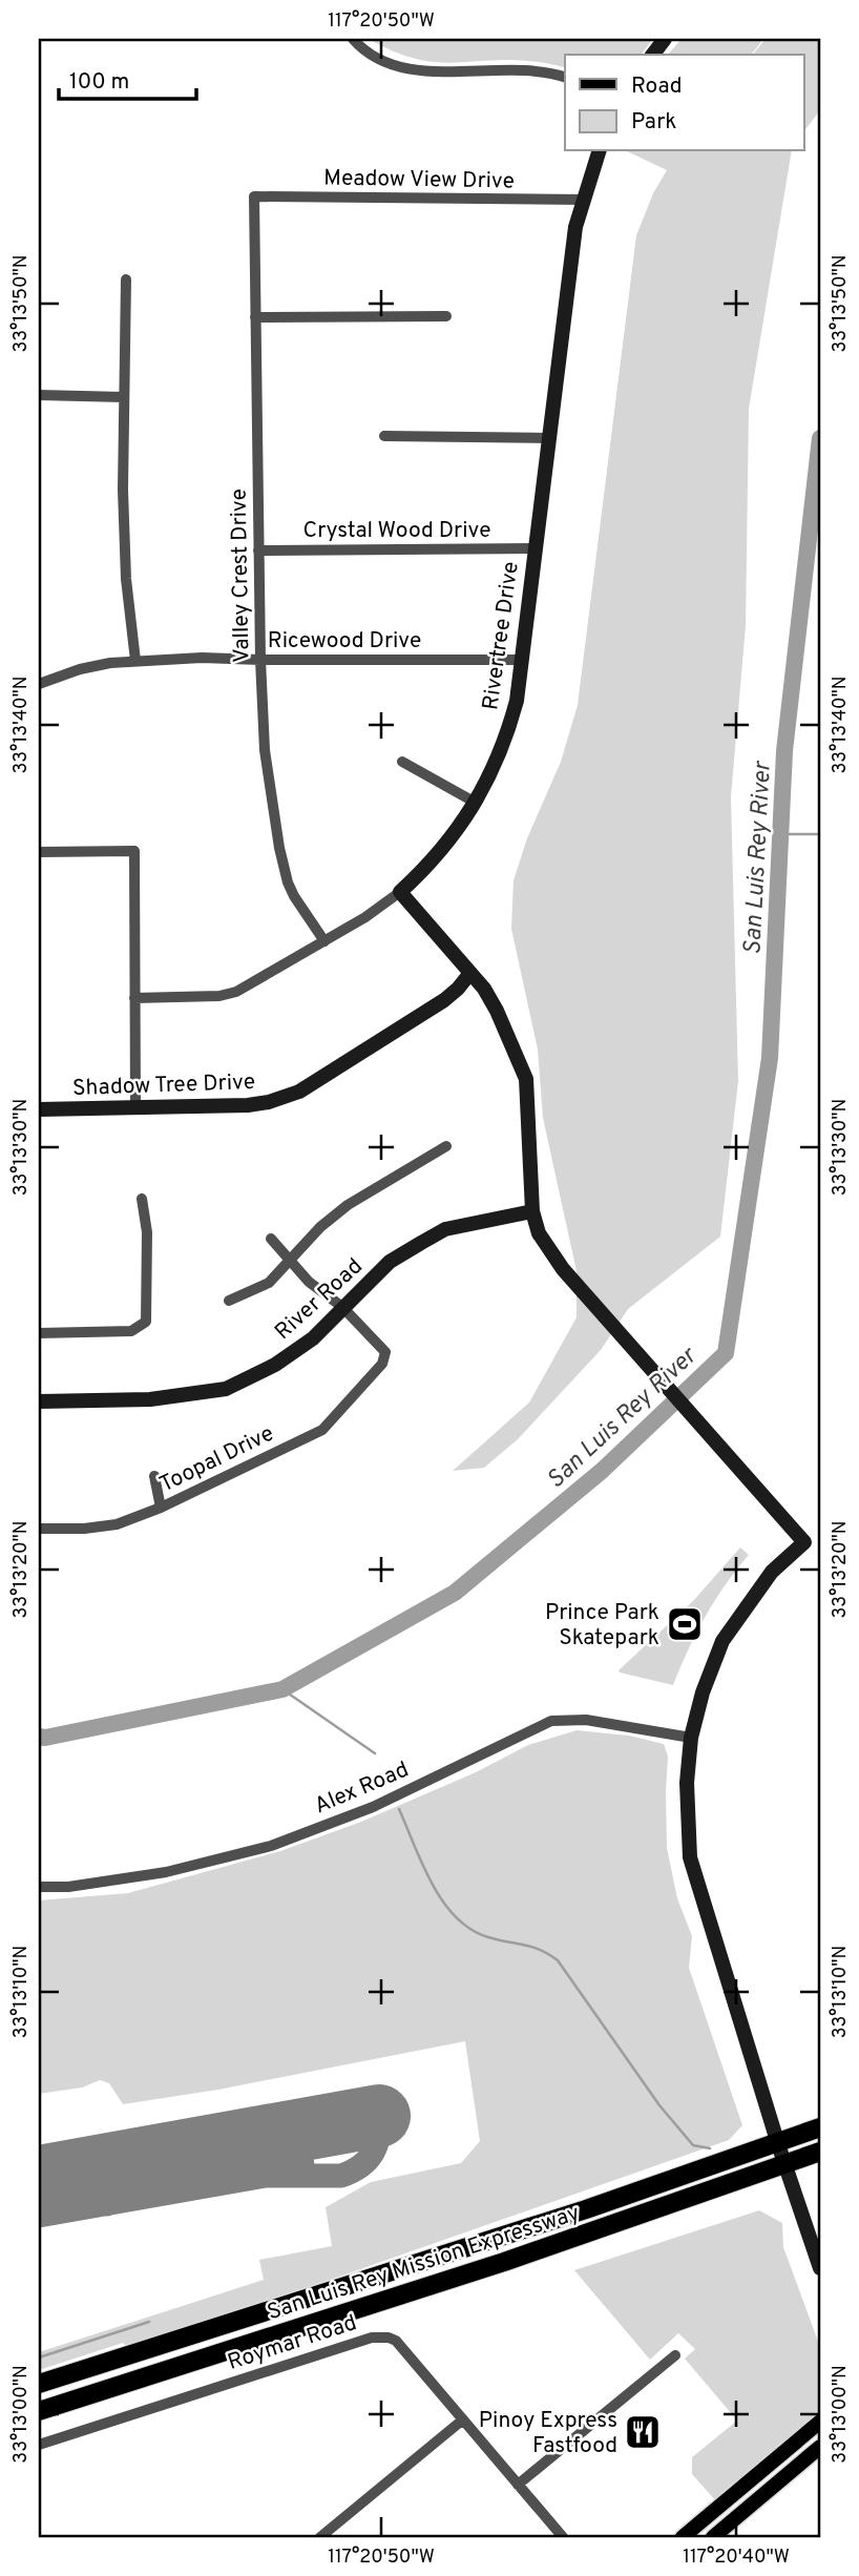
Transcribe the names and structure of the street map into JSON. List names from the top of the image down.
{
  "streets": {
    "highway": ["San Luis Rey Mission Expressway"],
    "main road": ["Rivertree Drive", "Shadow Tree Drive", "River Road"],
    "street": [
      "Meadow View Drive",
      "Crystal Wood Drive",
      "Valley Crest Drive",
      "Ricewood Drive",
      "Toopal Drive",
      "Alex Road",
      "Roymar Road"
    ]
  },
  "crossings": [
    ["Meadow View Drive", "Valley Crest Drive"],
    ["Meadow View Drive", "Rivertree Drive"],
    ["Crystal Wood Drive", "Valley Crest Drive"],
    ["Crystal Wood Drive", "Rivertree Drive"],
    ["Valley Crest Drive", "Rivertree Drive"],
    ["Valley Crest Drive", "Ricewood Drive"],
    ["Rivertree Drive", "Ricewood Drive"],
    ["River Road", "Toopal Drive"]
  ],
  "water": ["San Luis Rey River"],
  "places": {
    "sports": ["Prince Park Skatepark"],
    "restaurant": ["Pinoy Express Fastfood"]
  },
  "legend": ["Road", "Park"],
  "scale_bar": "100 m",
  "coordinates": [
    "117°20'50\"W",
    "33°13'50\"N",
    "33°13'40\"N",
    "33°13'30\"N",
    "33°13'20\"N",
    "33°13'10\"N",
    "33°13'00\"N",
    "117°20'40\"W"
  ]
}
